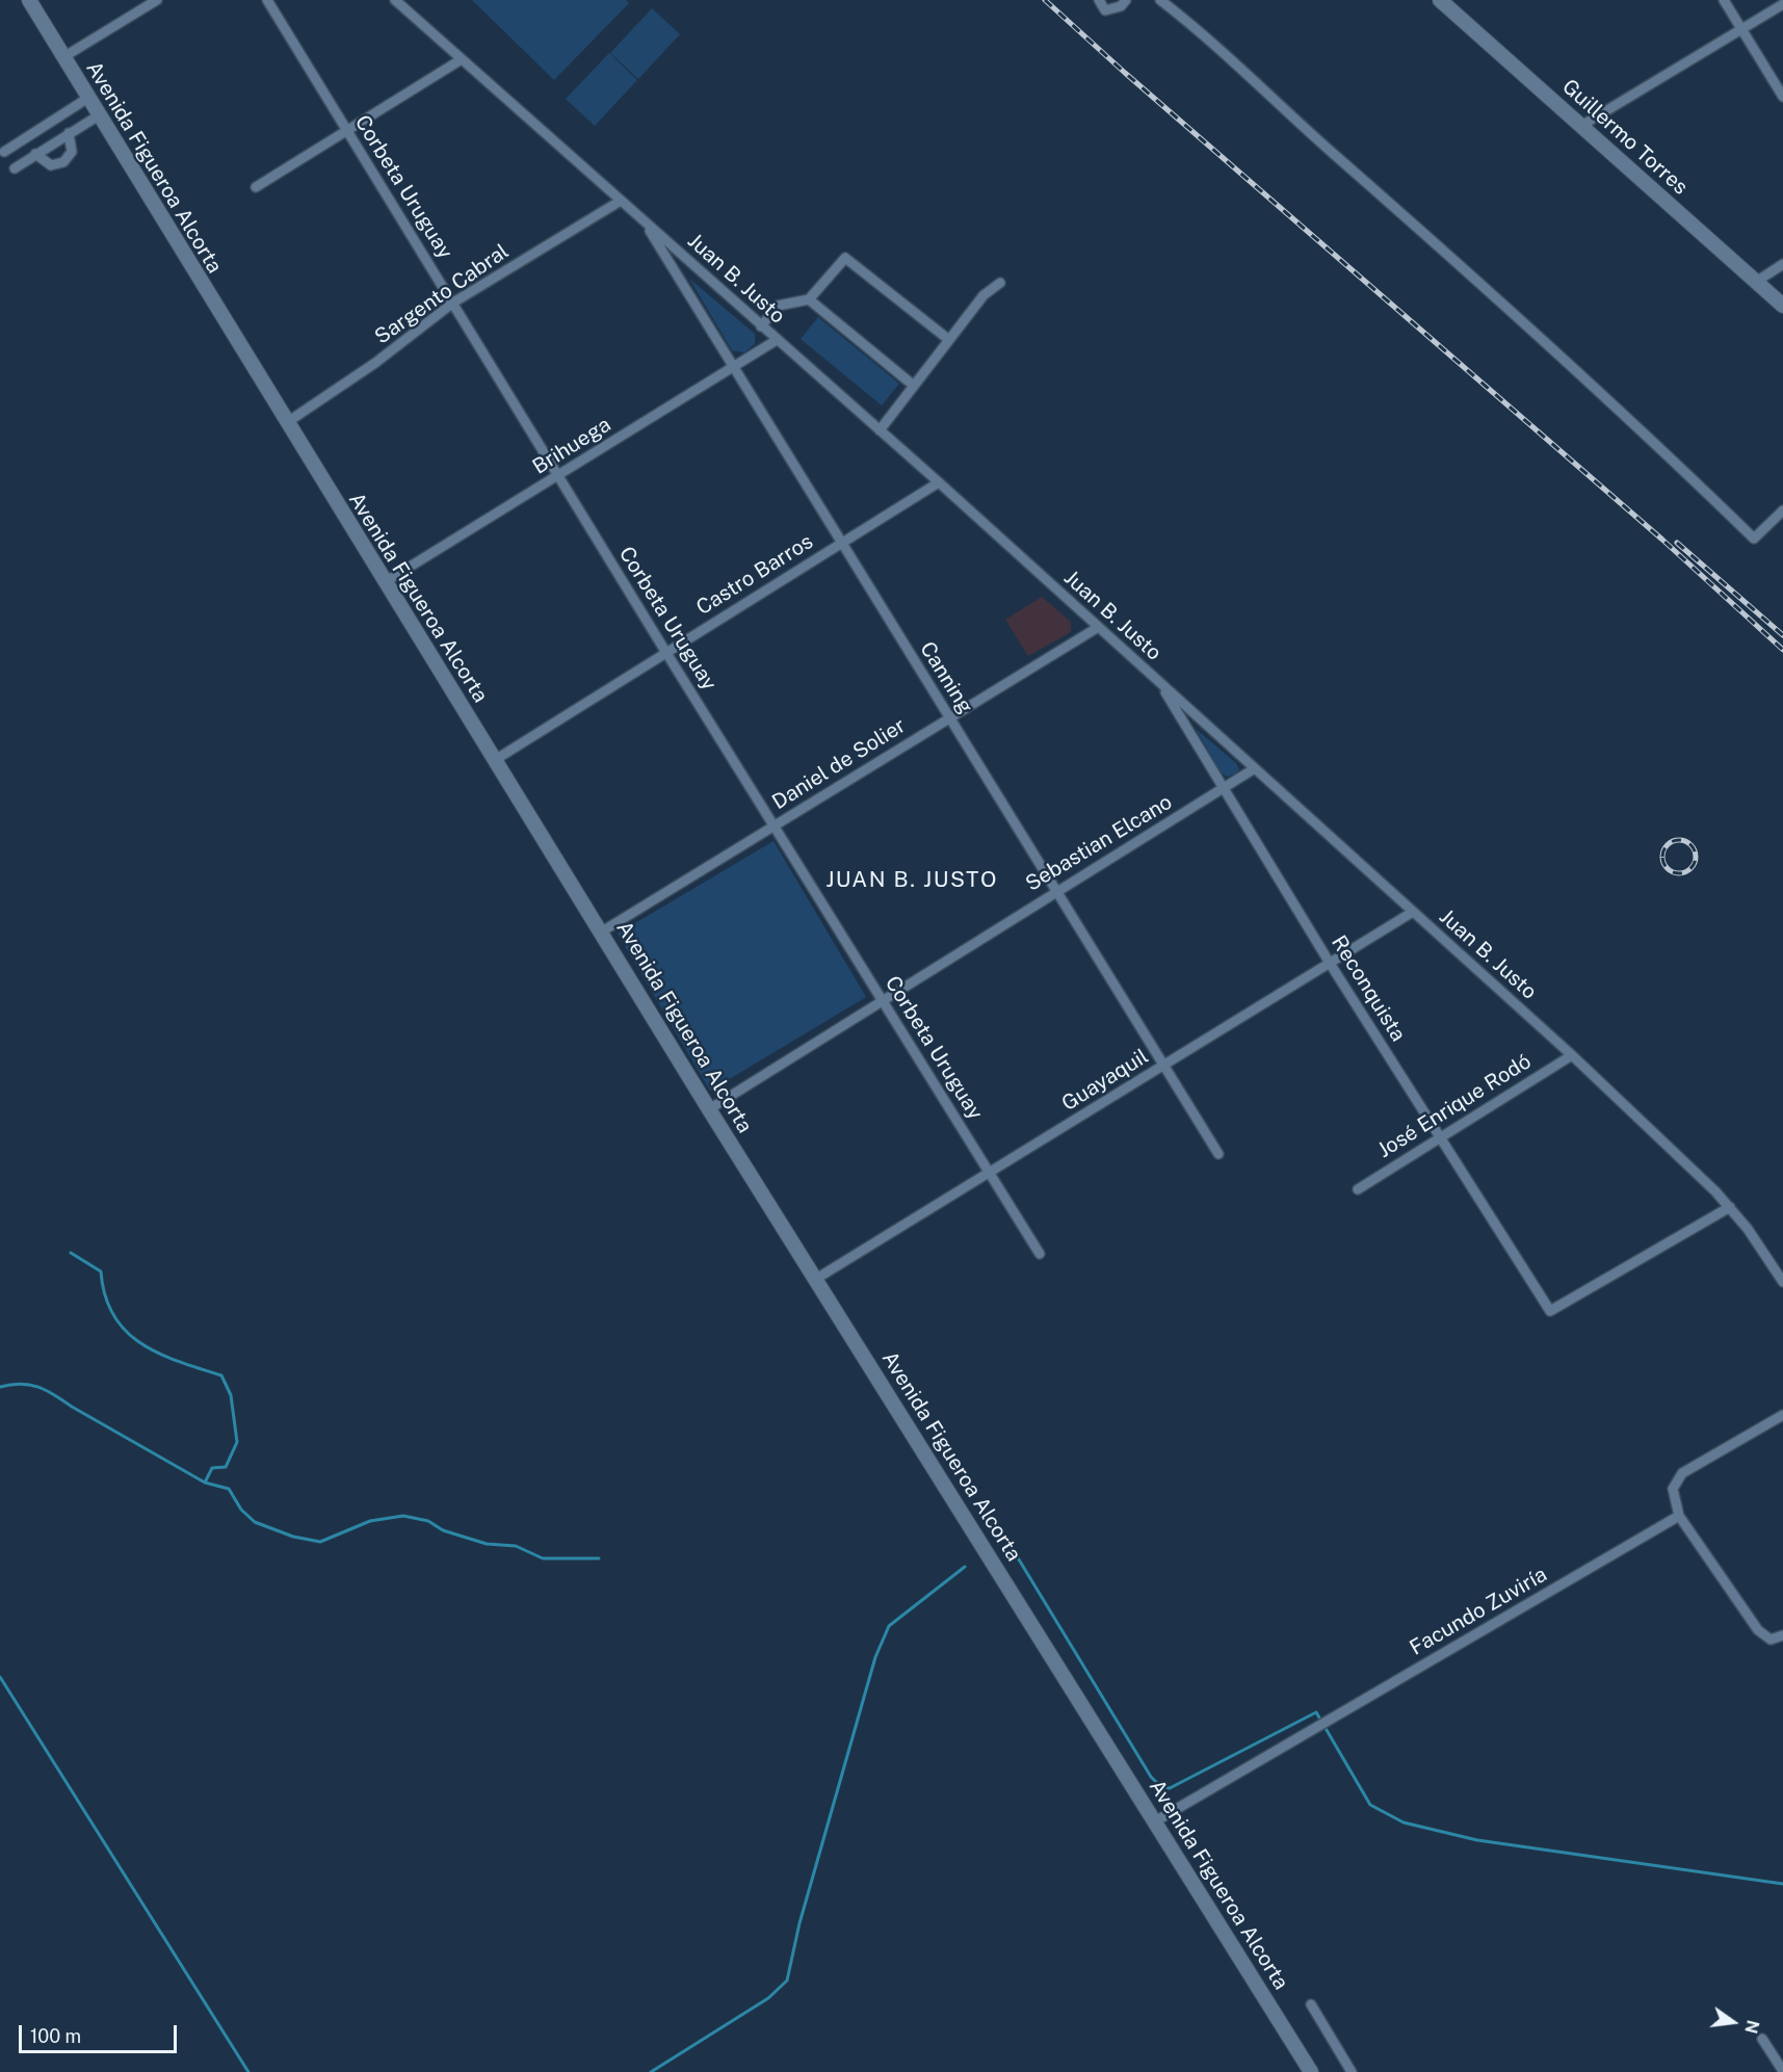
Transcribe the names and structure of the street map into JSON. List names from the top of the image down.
{
  "streets": {
    "main road": ["Guillermo Torres", "Avenida Figueroa Alcorta"],
    "street": [
      "Corbeta Uruguay",
      "Juan B. Justo",
      "Sargento Cabral",
      "Brihuega",
      "Castro Barros",
      "Canning",
      "Daniel de Solier",
      "Sebastian Elcano",
      "Reconquista",
      "Guayaquil",
      "José Enrique Rodó",
      "Facundo Zuviría"
    ]
  },
  "crossings": [
    ["Avenida Figueroa Alcorta", "Sargento Cabral"],
    ["Avenida Figueroa Alcorta", "Brihuega"],
    ["Avenida Figueroa Alcorta", "Castro Barros"],
    ["Avenida Figueroa Alcorta", "Daniel de Solier"],
    ["Avenida Figueroa Alcorta", "Sebastian Elcano"],
    ["Avenida Figueroa Alcorta", "Guayaquil"],
    ["Avenida Figueroa Alcorta", "Facundo Zuviría"],
    ["Corbeta Uruguay", "Sargento Cabral"],
    ["Corbeta Uruguay", "Brihuega"],
    ["Corbeta Uruguay", "Castro Barros"],
    ["Corbeta Uruguay", "Daniel de Solier"],
    ["Corbeta Uruguay", "Sebastian Elcano"],
    ["Corbeta Uruguay", "Guayaquil"],
    ["Juan B. Justo", "Sargento Cabral"],
    ["Juan B. Justo", "Brihuega"],
    ["Juan B. Justo", "Castro Barros"],
    ["Juan B. Justo", "Canning"],
    ["Juan B. Justo", "Daniel de Solier"],
    ["Juan B. Justo", "Sebastian Elcano"],
    ["Juan B. Justo", "Reconquista"],
    ["Juan B. Justo", "Guayaquil"],
    ["Juan B. Justo", "José Enrique Rodó"],
    ["Brihuega", "Canning"],
    ["Castro Barros", "Canning"],
    ["Canning", "Daniel de Solier"],
    ["Canning", "Sebastian Elcano"],
    ["Canning", "Guayaquil"],
    ["Sebastian Elcano", "Reconquista"],
    ["Reconquista", "Guayaquil"],
    ["Reconquista", "José Enrique Rodó"]
  ],
  "districts": ["JUAN B. JUSTO"],
  "scale_bar": "100 m",
  "north": "right"
}
